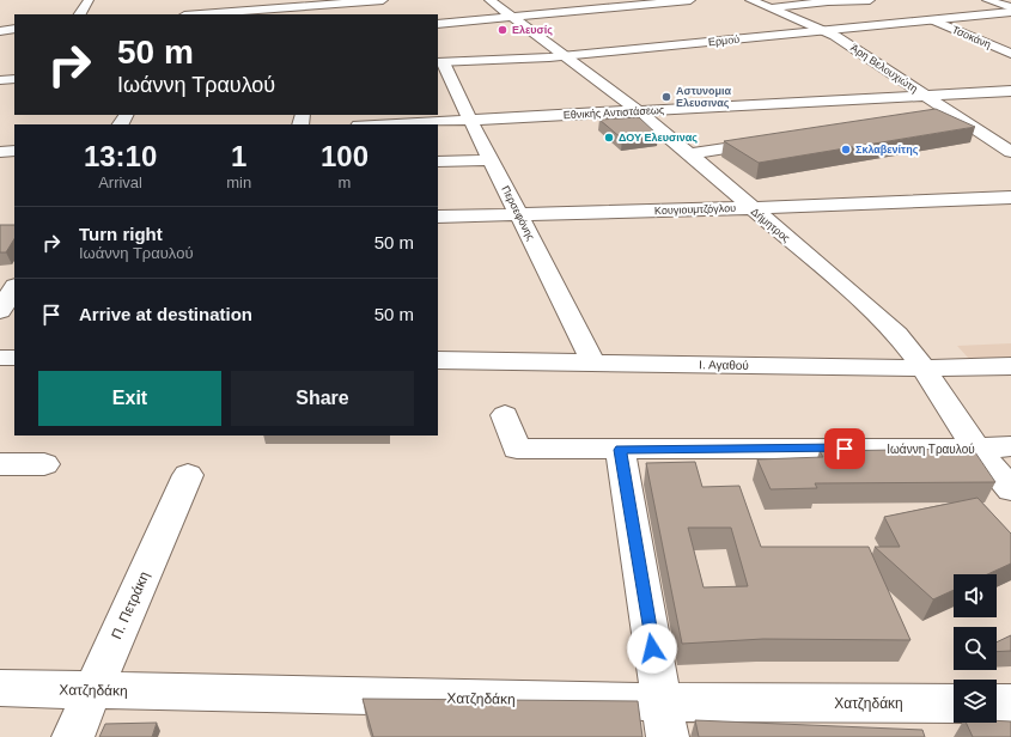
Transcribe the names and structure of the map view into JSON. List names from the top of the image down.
{
  "streets": {
    "street": [
      "Τσοκάνη",
      "Ερμού",
      "Άρη Βελουχιώτη",
      "Εθνικής Αντιστάσεως",
      "Κουγιουμτζόγλου",
      "Περσεφόνης",
      "Δήμητρος",
      "Ι. Αγαθού",
      "Ιωάννη Τραυλού",
      "Π. Πετράκη",
      "Χατζηδάκη"
    ]
  },
  "crossings": [
    ["Τσοκάνη", "Ερμού"],
    ["Ερμού", "Άρη Βελουχιώτη"],
    ["Ερμού", "Περσεφόνης"],
    ["Ερμού", "Δήμητρος"],
    ["Άρη Βελουχιώτη", "Εθνικής Αντιστάσεως"],
    ["Εθνικής Αντιστάσεως", "Περσεφόνης"],
    ["Εθνικής Αντιστάσεως", "Δήμητρος"],
    ["Κουγιουμτζόγλου", "Περσεφόνης"],
    ["Κουγιουμτζόγλου", "Δήμητρος"],
    ["Περσεφόνης", "Ι. Αγαθού"],
    ["Δήμητρος", "Ι. Αγαθού"],
    ["Δήμητρος", "Ιωάννη Τραυλού"],
    ["Π. Πετράκη", "Χατζηδάκη"]
  ],
  "places": [
    "Ελευσίς",
    "Αστυνομια Ελευσινας",
    "ΔΟΥ Ελευσινας",
    "Σκλαβενίτης"
  ],
  "page": {
    "turn": ["50 m", "Ιωάννη Τραυλού"],
    "eta": [
      "13:10",
      "Arrival",
      "1",
      "min",
      "100",
      "m"
    ],
    "list": [
      {
        "name": "Turn right",
        "note": "Ιωάννη Τραυλού",
        "value": "50 m"
      },
      {
        "name": "Arrive at destination",
        "value": "50 m"
      }
    ],
    "buttons": ["Exit", "Share"]
  }
}
